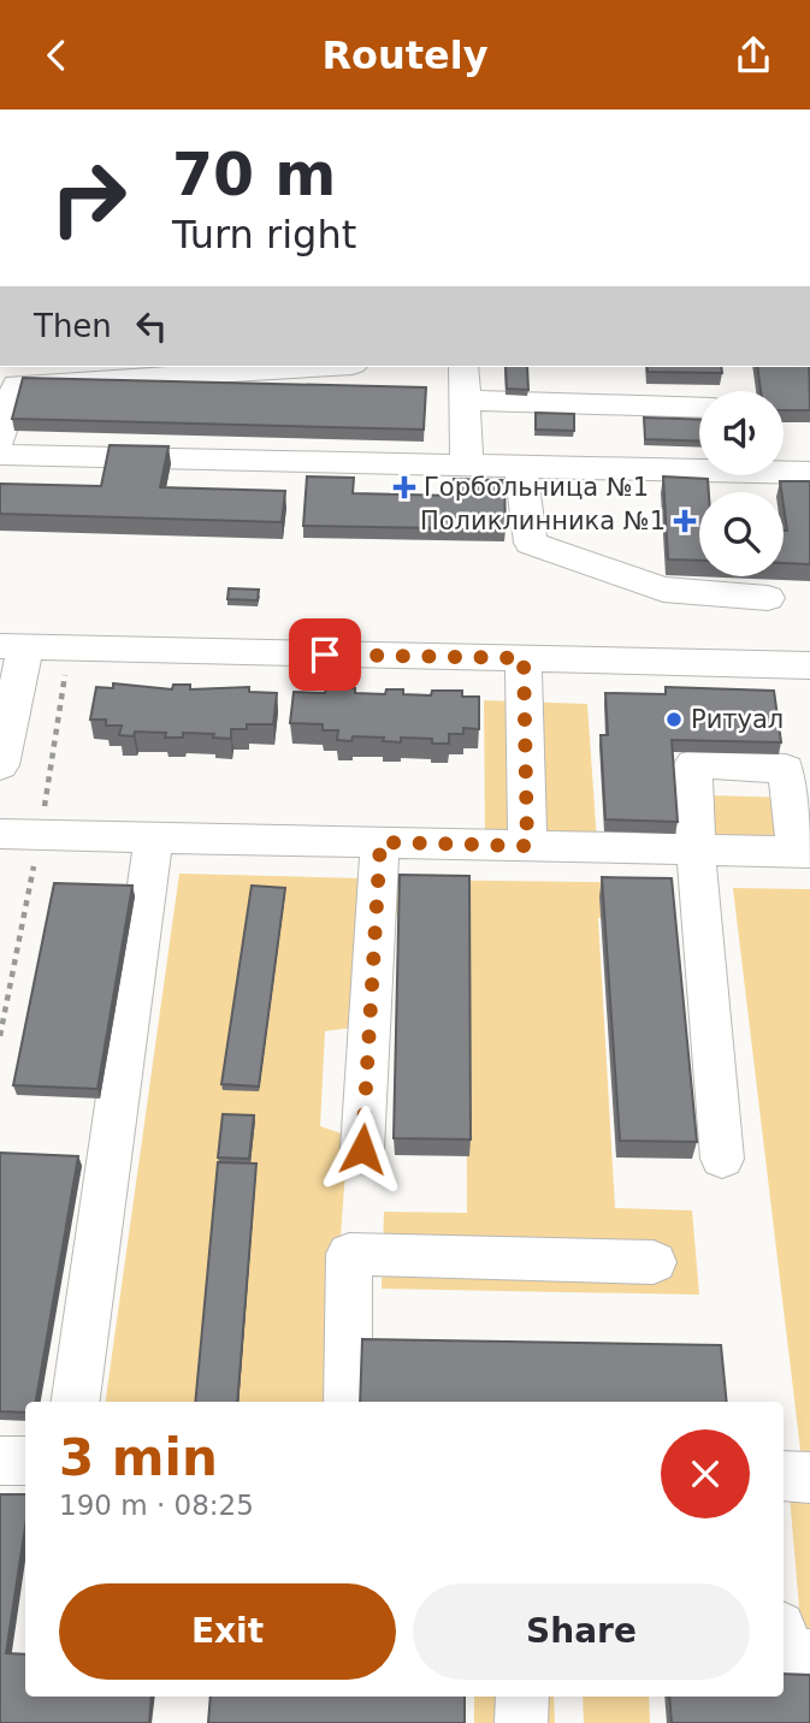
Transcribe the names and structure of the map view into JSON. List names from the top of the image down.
{
  "places": {
    "health": ["Горбольница №1", "Поликлинника №1"],
    "other": ["Ритуал"]
  },
  "page": {
    "header": "Routely",
    "turn": ["70 m", "Turn right"],
    "then": "Then",
    "heading": ["3 min", "190 m · 08:25"],
    "buttons": ["Exit", "Share"]
  }
}
